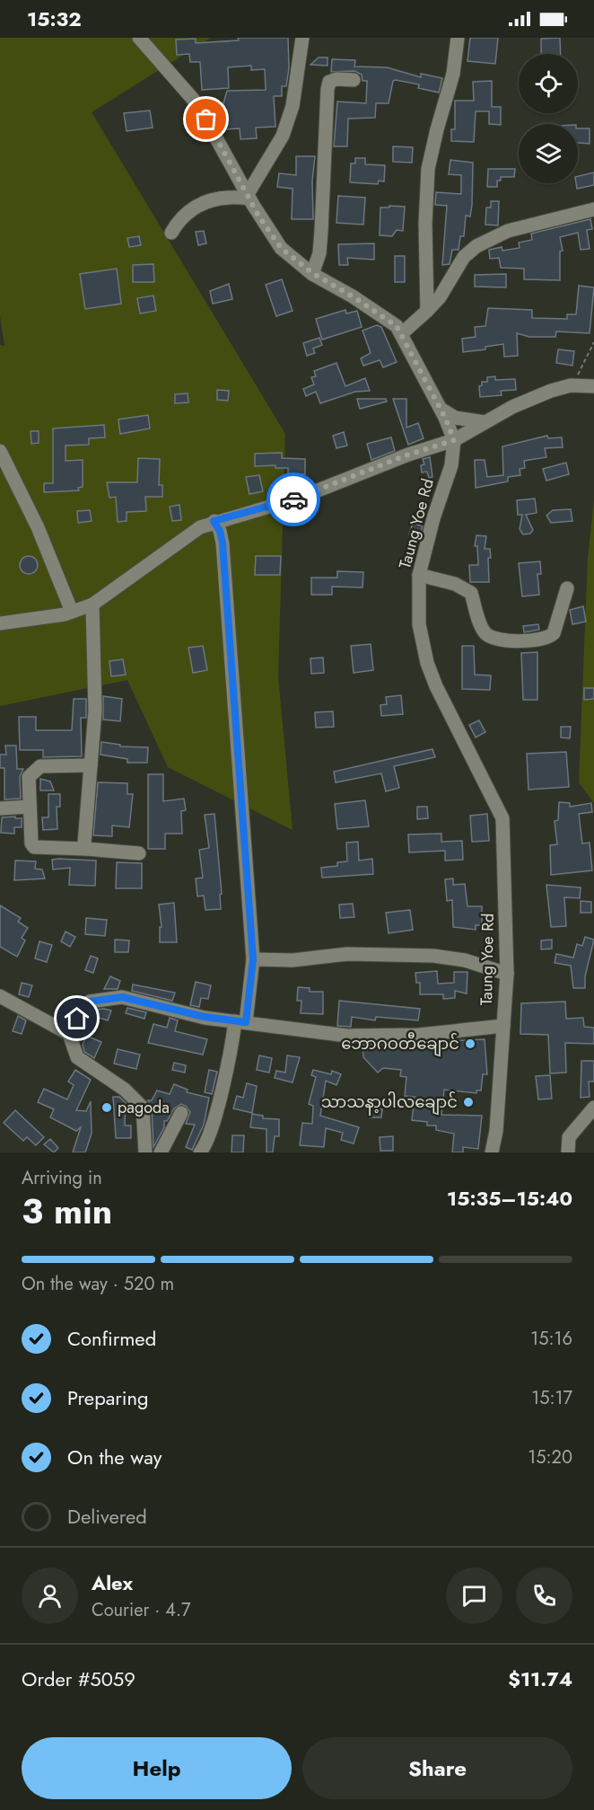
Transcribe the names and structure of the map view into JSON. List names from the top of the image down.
{
  "streets": {
    "street": ["Taung Yoe Rd"]
  },
  "places": ["ဘောဂဝတီချောင်", "သာသနာ့ပါလချောင်", "pagoda"],
  "page": {
    "status": "15:32",
    "heading": ["3 min", "Arriving in", "15:35–15:40"],
    "panel": [
      "Alex",
      "Courier · 4.7",
      "Order #5059",
      "$11.74"
    ],
    "bar": "On the way · 520 m",
    "list": [
      ["Confirmed", "15:16"],
      ["Preparing", "15:17"],
      ["On the way", "15:20"],
      "Delivered"
    ],
    "buttons": ["Help", "Share"]
  }
}
